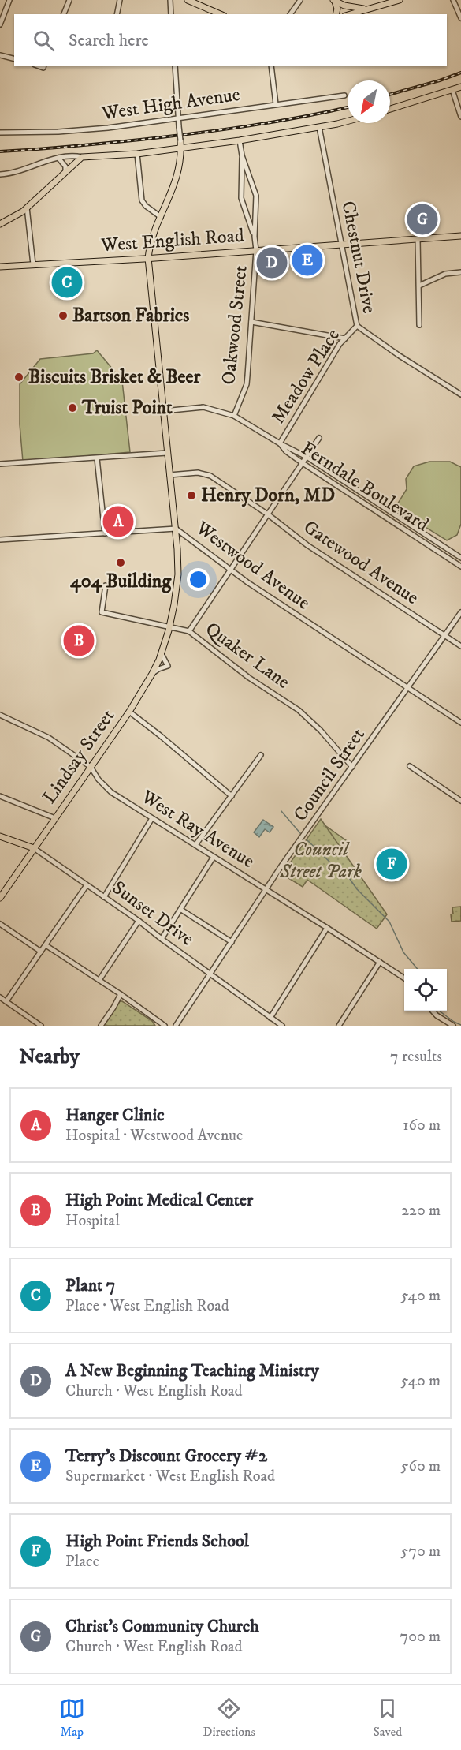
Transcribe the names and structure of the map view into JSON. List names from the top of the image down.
{
  "streets": {
    "main road": ["West English Road", "Lindsay Street", "Sunset Drive"],
    "street": [
      "West High Avenue",
      "Chestnut Drive",
      "Oakwood Street",
      "Meadow Place",
      "Ferndale Boulevard",
      "Gatewood Avenue",
      "Westwood Avenue",
      "Quaker Lane",
      "Council Street",
      "West Ray Avenue"
    ]
  },
  "crossings": [
    ["West English Road", "Chestnut Drive"],
    ["West English Road", "Oakwood Street"],
    ["West English Road", "Lindsay Street"],
    ["Chestnut Drive", "Meadow Place"],
    ["Oakwood Street", "Ferndale Boulevard"],
    ["Meadow Place", "Ferndale Boulevard"],
    ["Ferndale Boulevard", "Lindsay Street"],
    ["Gatewood Avenue", "Lindsay Street"],
    ["Gatewood Avenue", "Council Street"],
    ["Westwood Avenue", "Lindsay Street"],
    ["Westwood Avenue", "Council Street"],
    ["Quaker Lane", "Lindsay Street"],
    ["Quaker Lane", "Council Street"],
    ["Lindsay Street", "West Ray Avenue"],
    ["Lindsay Street", "Sunset Drive"],
    ["Council Street", "West Ray Avenue"],
    ["Council Street", "Sunset Drive"]
  ],
  "parks": ["Council Street Park"],
  "places": [
    "Bartson Fabrics",
    "Biscuits Brisket & Beer",
    "Truist Point",
    "Henry Dorn, MD",
    "404 Building"
  ],
  "north": "bottom left",
  "page": {
    "search": "Search here",
    "pins": [
      "G",
      "E",
      "D",
      "C",
      "A",
      "B",
      "F"
    ],
    "heading": ["Nearby", "7 results"],
    "list": [
      {
        "mark": "A",
        "name": "Hanger Clinic",
        "note": "Hospital · Westwood Avenue",
        "value": "160 m"
      },
      {
        "mark": "B",
        "name": "High Point Medical Center",
        "note": "Hospital",
        "value": "220 m"
      },
      {
        "mark": "C",
        "name": "Plant 7",
        "note": "Place · West English Road",
        "value": "540 m"
      },
      {
        "mark": "D",
        "name": "A New Beginning Teaching Ministry",
        "note": "Church · West English Road",
        "value": "540 m"
      },
      {
        "mark": "E",
        "name": "Terry's Discount Grocery #2",
        "note": "Supermarket · West English Road",
        "value": "560 m"
      },
      {
        "mark": "F",
        "name": "High Point Friends School",
        "note": "Place",
        "value": "570 m"
      },
      {
        "mark": "G",
        "name": "Christ's Community Church",
        "note": "Church · West English Road",
        "value": "700 m"
      }
    ],
    "nav": ["Map", "Directions", "Saved"]
  }
}
